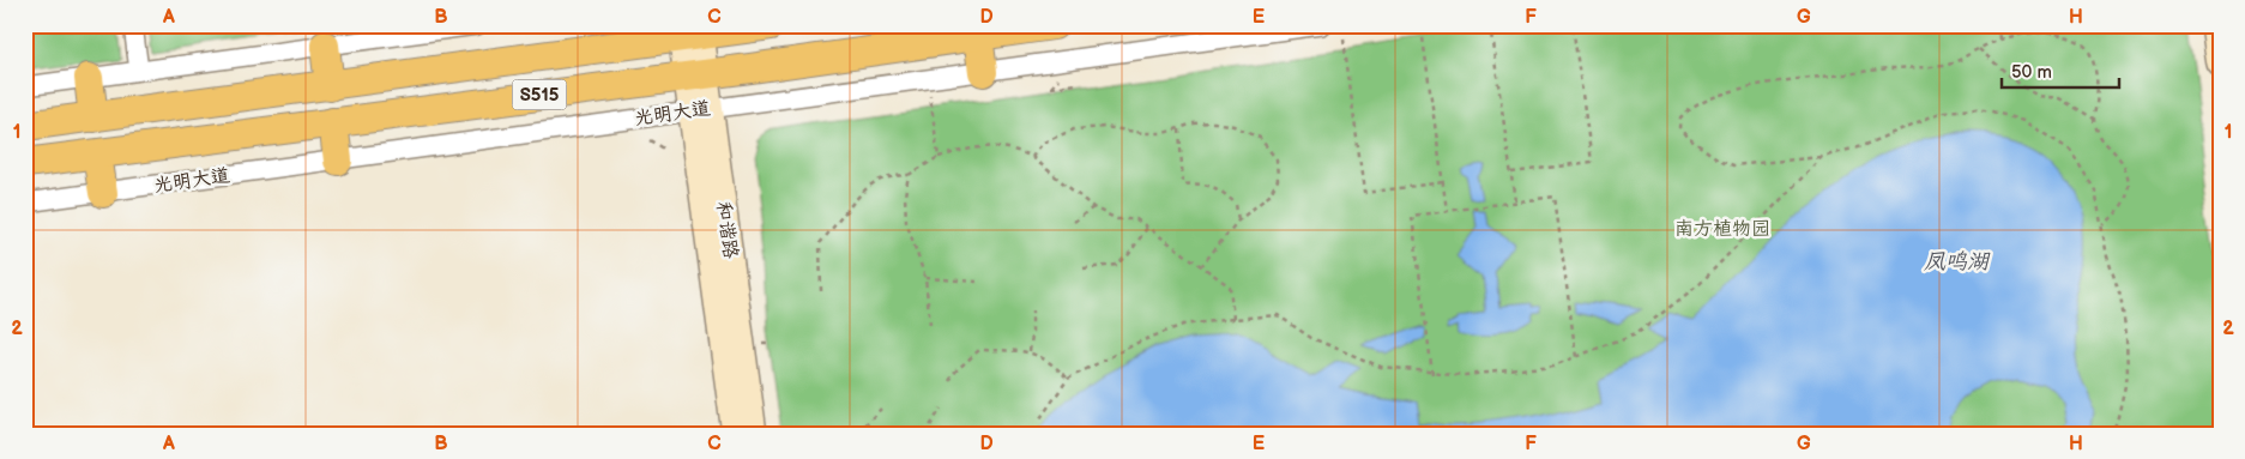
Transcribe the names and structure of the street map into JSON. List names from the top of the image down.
{
  "streets": {
    "main road": ["S515", "光明大道", "和谐路"]
  },
  "crossings": [
    ["S515", "和谐路"],
    ["光明大道", "和谐路"]
  ],
  "water": ["凤鸣湖"],
  "parks": ["南方植物园"],
  "scale_bar": "50 m",
  "grid": {
    "columns": [
      "A",
      "B",
      "C",
      "D",
      "E",
      "F",
      "G",
      "H"
    ],
    "rows": ["1", "2"]
  }
}
